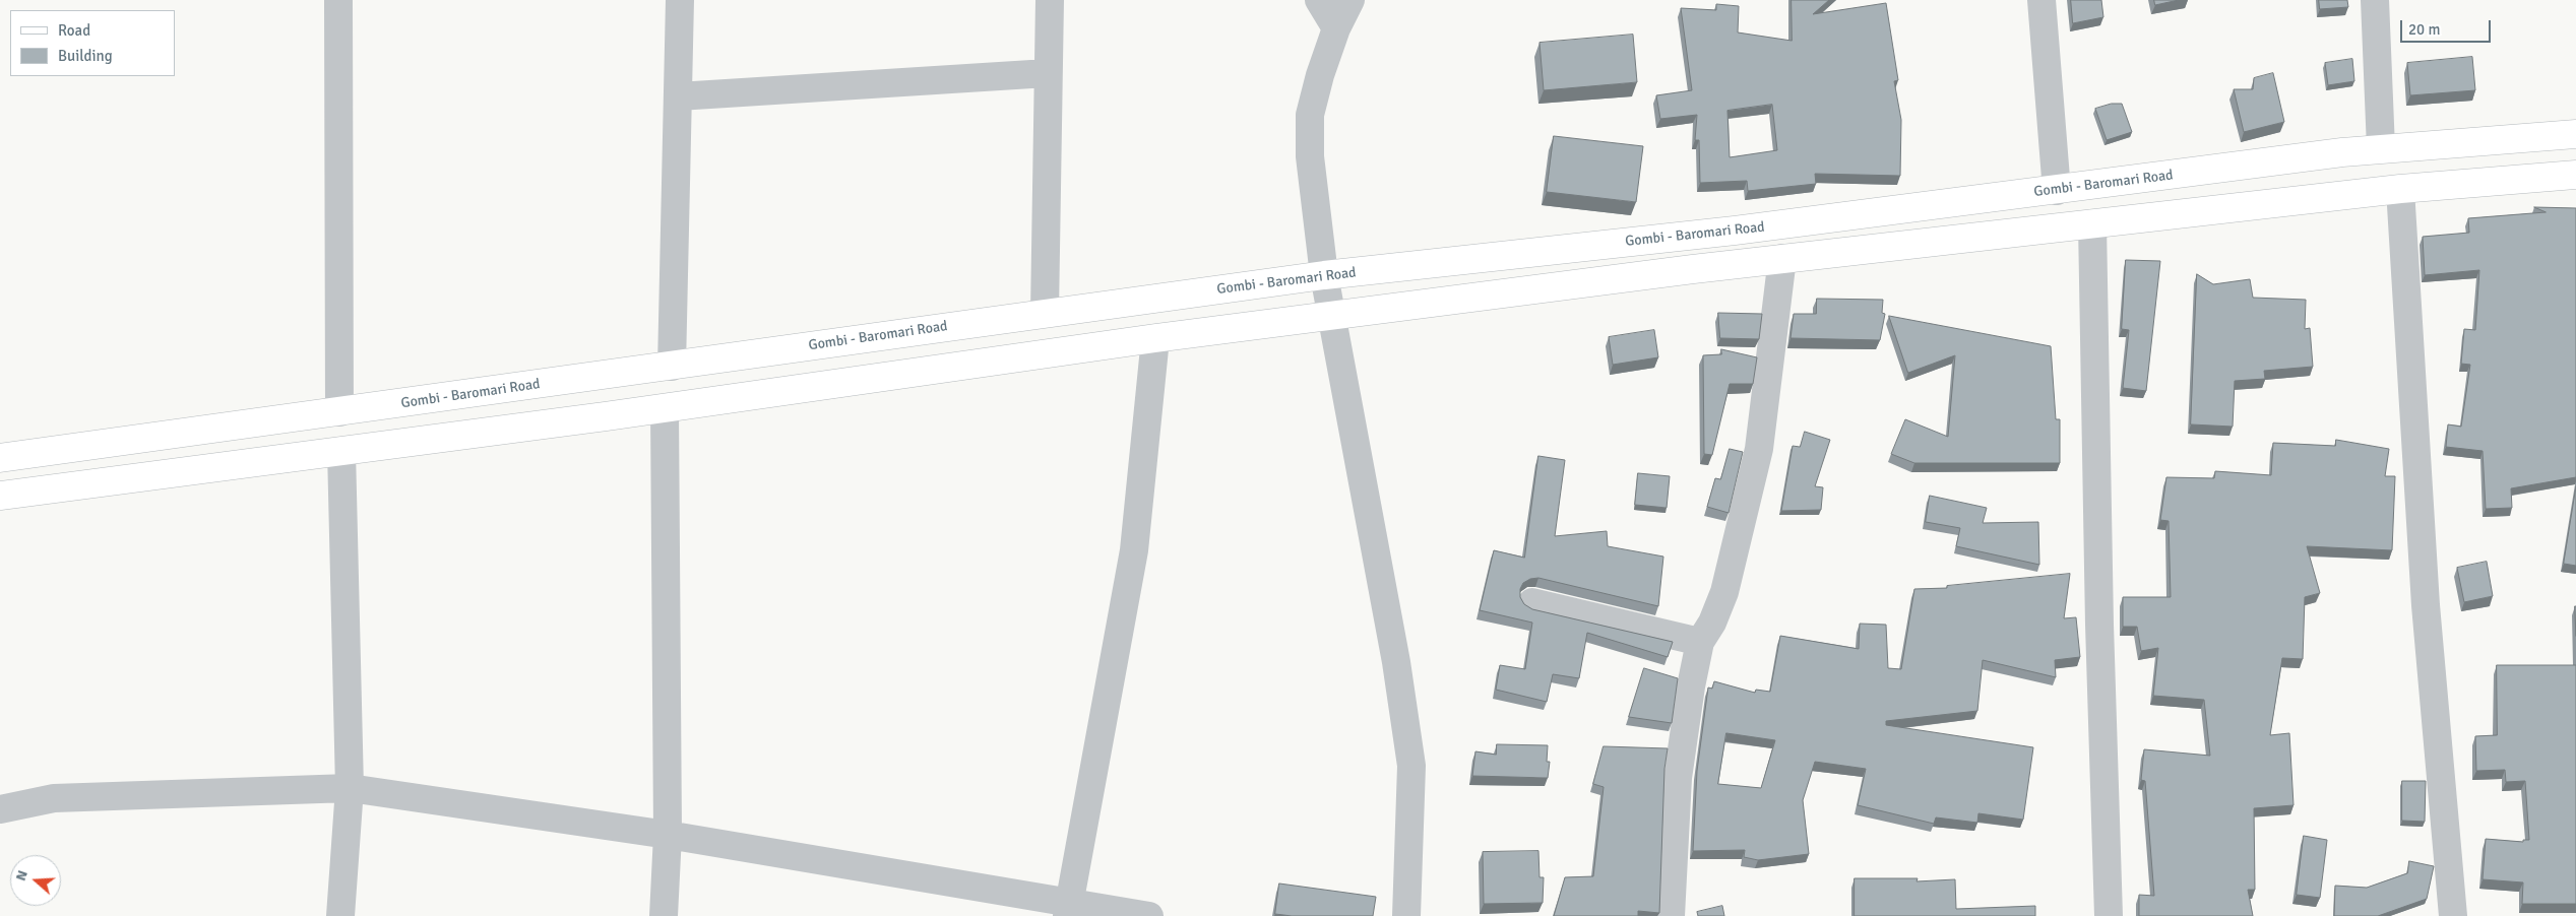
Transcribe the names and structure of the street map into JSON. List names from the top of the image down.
{
  "streets": {
    "main road": ["Gombi - Baromari Road"]
  },
  "legend": ["Road", "Building"],
  "scale_bar": "20 m",
  "north": "left"
}
